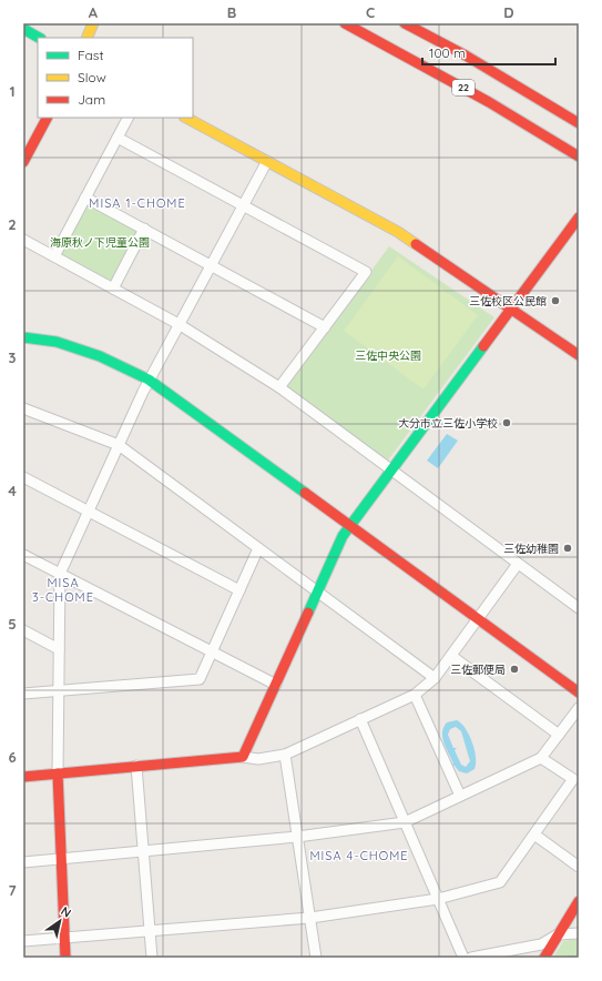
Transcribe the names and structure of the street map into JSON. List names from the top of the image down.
{
  "streets": {
    "street": ["22"]
  },
  "districts": ["MISA 1-CHOME", "MISA 3-CHOME", "MISA 4-CHOME"],
  "parks": ["海原秋ノ下児童公園", "三佐中央公園"],
  "places": [
    "三佐校区公民館",
    "大分市立三佐小学校",
    "三佐幼稚園",
    "三佐郵便局"
  ],
  "legend": ["Fast", "Slow", "Jam"],
  "scale_bar": "100 m",
  "north": "top right",
  "grid": {
    "columns": [
      "A",
      "B",
      "C",
      "D"
    ],
    "rows": [
      "1",
      "2",
      "3",
      "4",
      "5",
      "6",
      "7"
    ]
  }
}
